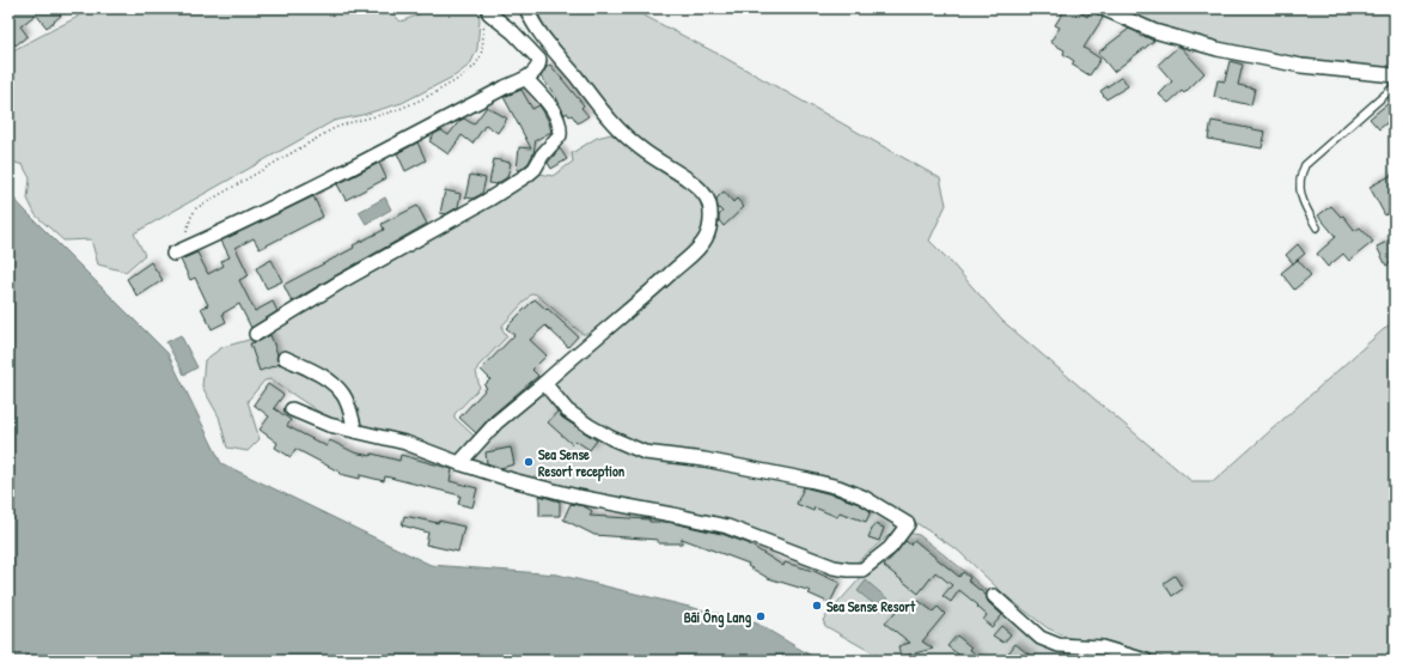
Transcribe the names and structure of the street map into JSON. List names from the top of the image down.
{
  "places": ["Sea Sense Resort reception", "Sea Sense Resort", "Bãi Ông Lang"]
}
